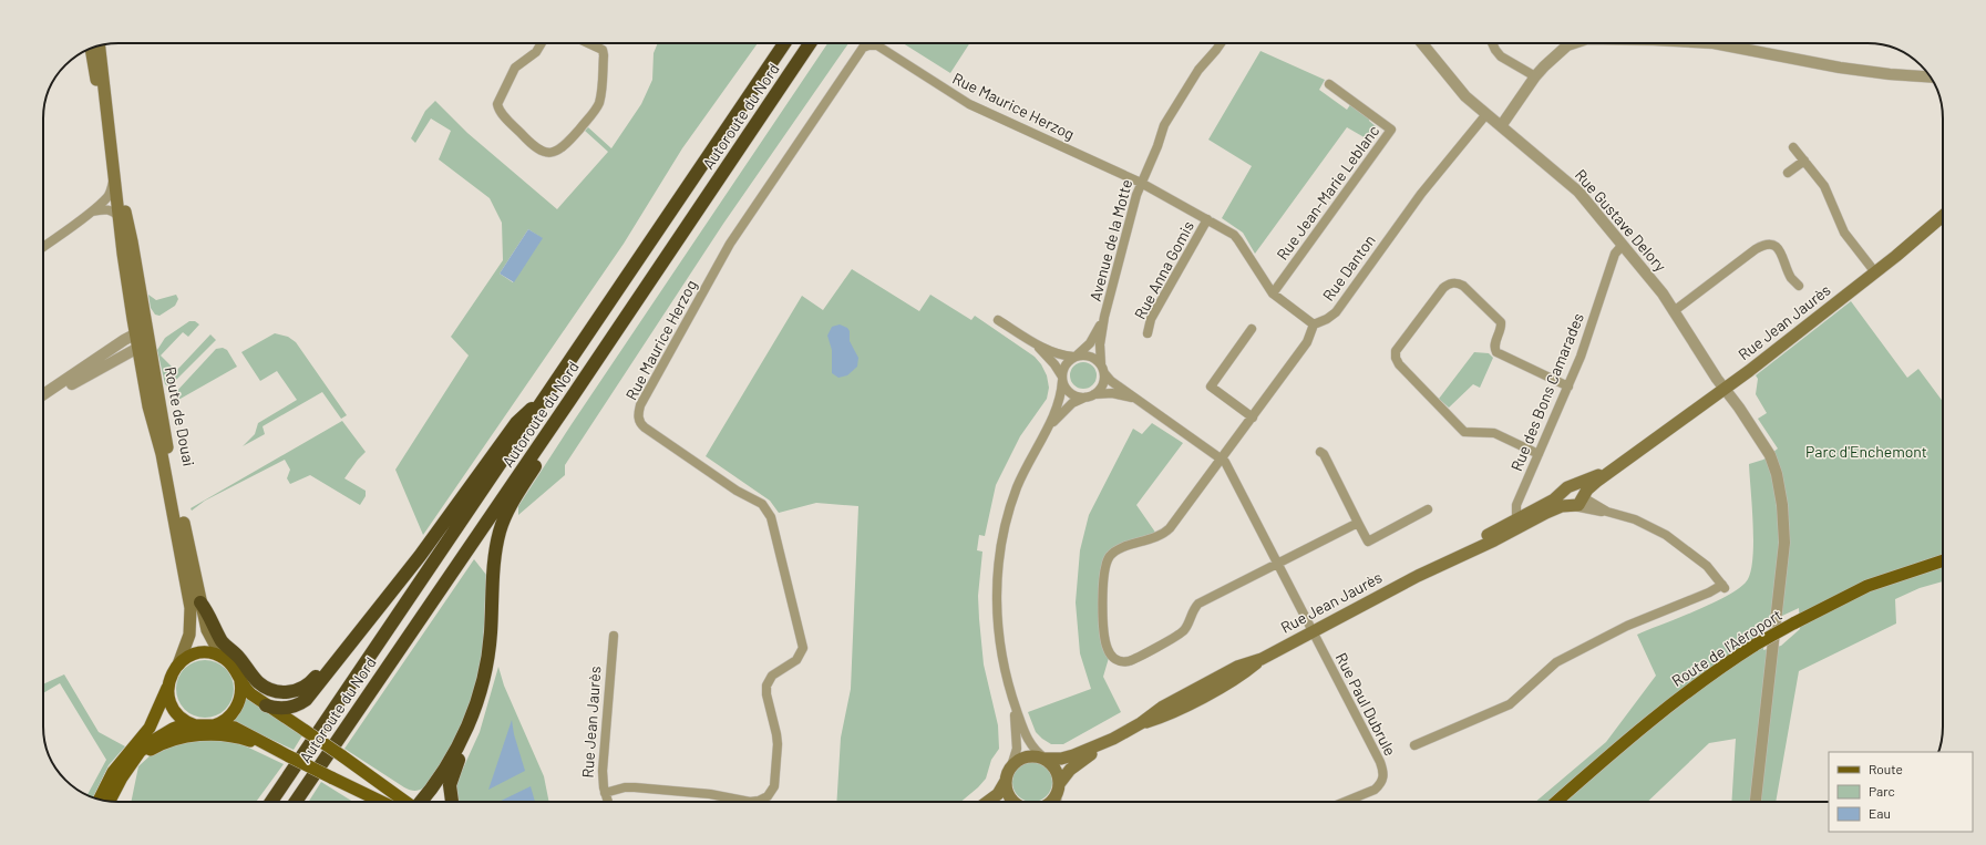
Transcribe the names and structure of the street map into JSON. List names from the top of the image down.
{
  "streets": {
    "highway": ["Autoroute du Nord"],
    "main road": ["Rue Jean Jaurès", "Route de Douai", "Route de l'Aéroport"],
    "street": [
      "Rue Maurice Herzog",
      "Rue Jean-Marie Leblanc",
      "Rue Gustave Delory",
      "Avenue de la Motte",
      "Rue Danton",
      "Rue Anna Gomis",
      "Rue des Bons Camarades",
      "Rue Paul Dubrule"
    ]
  },
  "crossings": [
    ["Rue Maurice Herzog", "Avenue de la Motte"],
    ["Rue Maurice Herzog", "Rue Jean Jaurès"],
    ["Rue Gustave Delory", "Rue Danton"],
    ["Rue Gustave Delory", "Rue Jean Jaurès"],
    ["Rue Gustave Delory", "Rue des Bons Camarades"],
    ["Rue Jean Jaurès", "Rue des Bons Camarades"],
    ["Rue Jean Jaurès", "Rue Paul Dubrule"]
  ],
  "parks": ["Parc d'Enchemont"],
  "legend": ["Route", "Parc", "Eau"]
}
